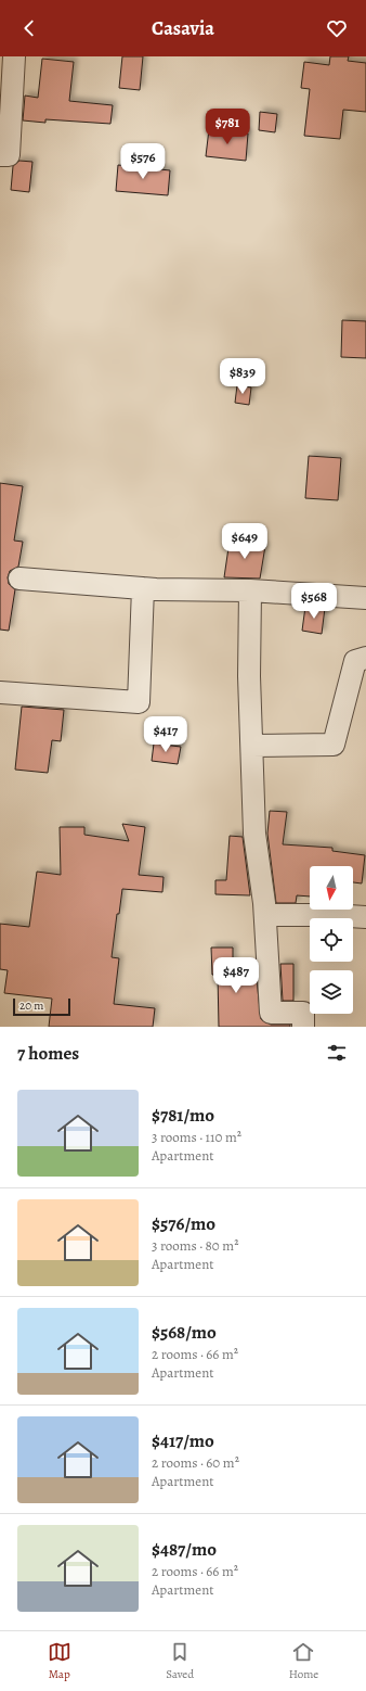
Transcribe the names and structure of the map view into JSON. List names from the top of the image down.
{
  "scale_bar": "20 m",
  "north": "bottom",
  "page": {
    "header": "Casavia",
    "price": [
      "$781",
      "$576",
      "$839",
      "$649",
      "$568",
      "$417",
      "$487"
    ],
    "scale": "20 m",
    "heading": "7 homes",
    "list": [
      {
        "name": "$781/mo",
        "note": "3 rooms · 110 m² · Apartment"
      },
      {
        "name": "$576/mo",
        "note": "3 rooms · 80 m² · Apartment"
      },
      {
        "name": "$568/mo",
        "note": "2 rooms · 66 m² · Apartment"
      },
      {
        "name": "$417/mo",
        "note": "2 rooms · 60 m² · Apartment"
      },
      {
        "name": "$487/mo",
        "note": "2 rooms · 66 m² · Apartment"
      }
    ],
    "tabs": ["Map", "Saved", "Home"]
  }
}
